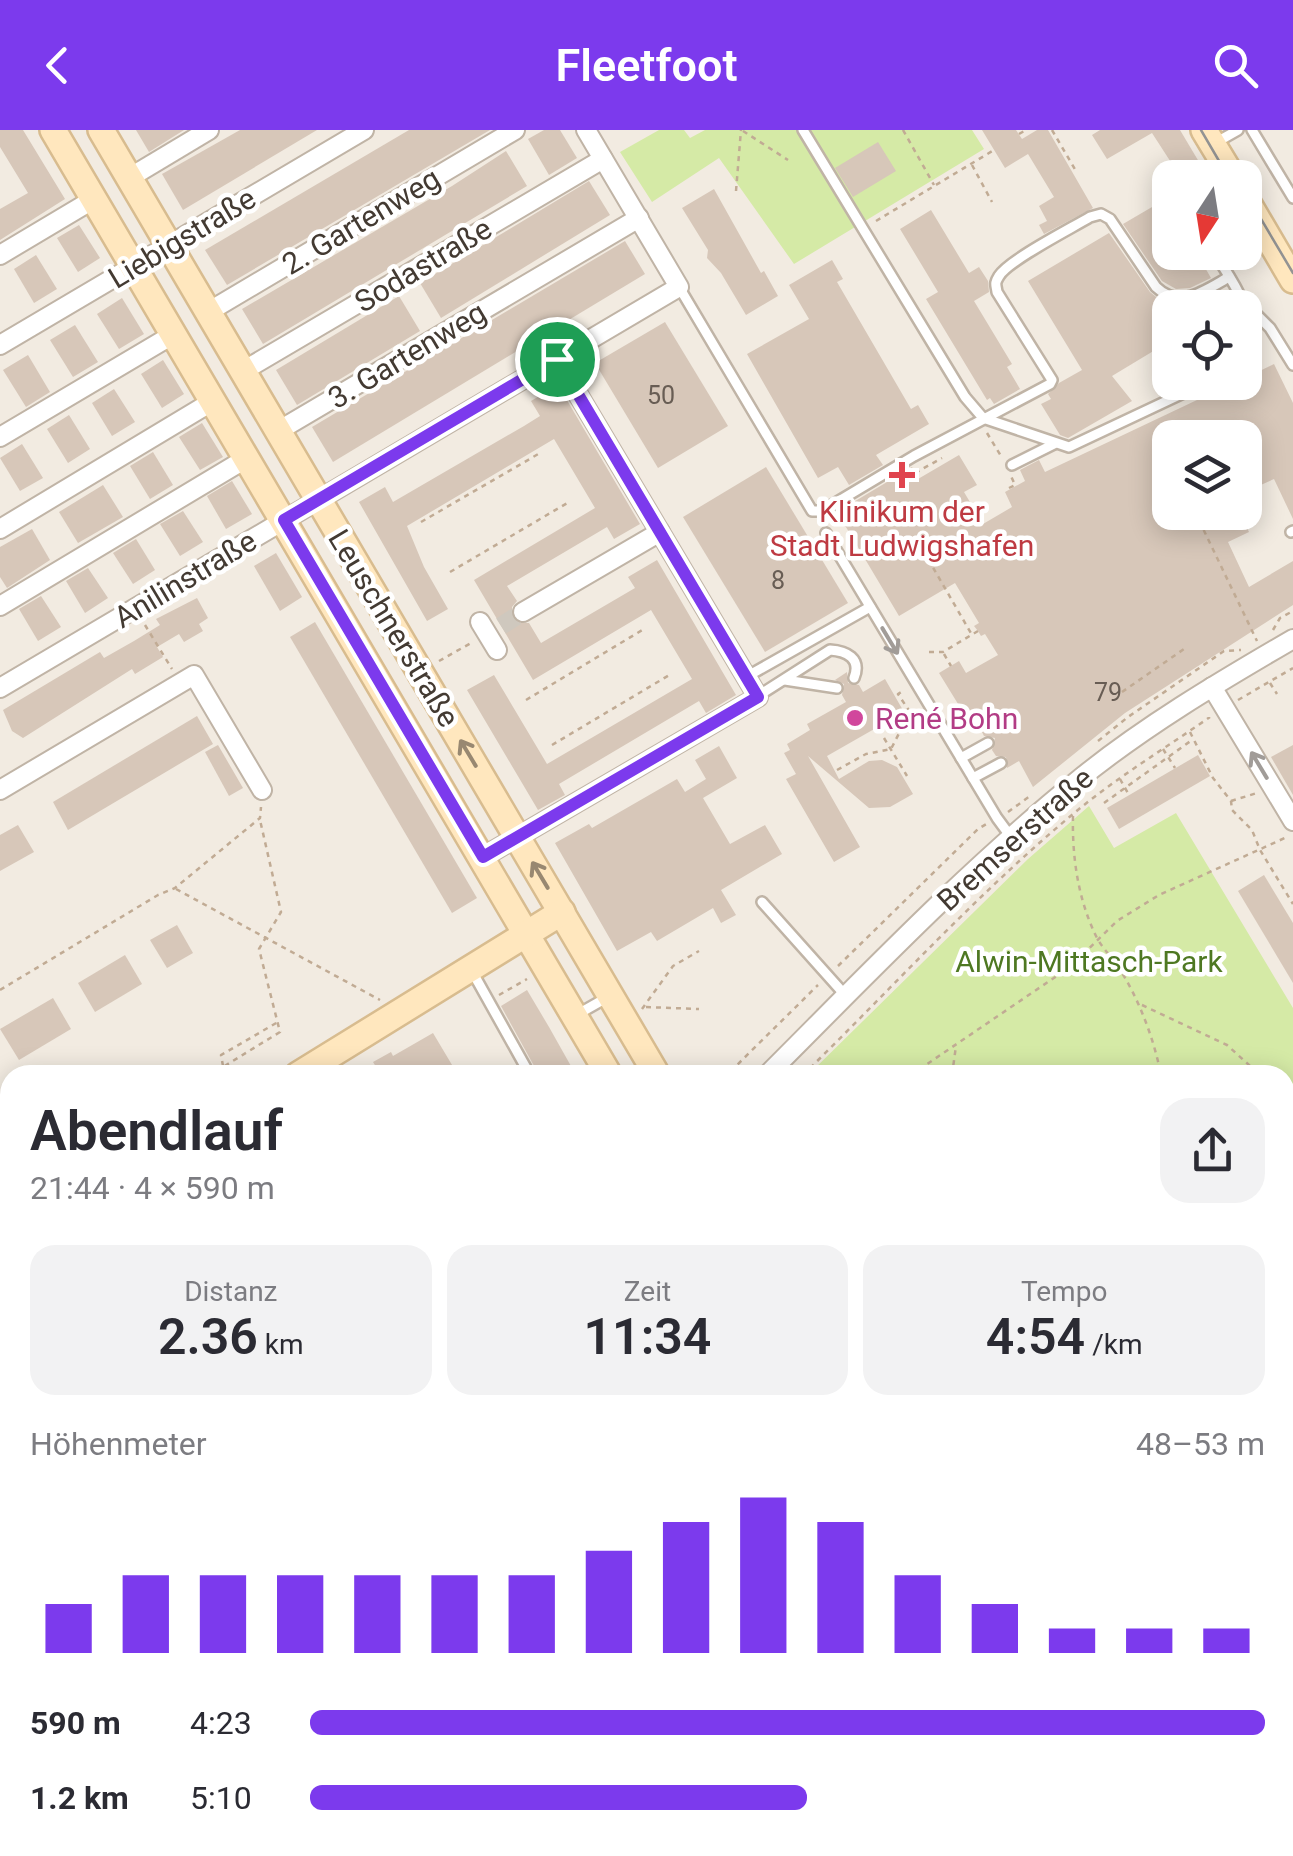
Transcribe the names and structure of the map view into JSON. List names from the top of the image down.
{
  "streets": {
    "street": [
      "2. Gartenweg",
      "Liebigstraße",
      "Sodastraße",
      "3. Gartenweg",
      "Anilinstraße",
      "Leuschnerstraße",
      "Bremserstraße"
    ]
  },
  "crossings": [
    ["2. Gartenweg", "Leuschnerstraße"],
    ["Liebigstraße", "Leuschnerstraße"],
    ["Sodastraße", "Leuschnerstraße"],
    ["3. Gartenweg", "Leuschnerstraße"],
    ["Anilinstraße", "Leuschnerstraße"]
  ],
  "parks": ["Alwin-Mittasch-Park"],
  "places": {
    "health": ["Klinikum der Stadt Ludwigshafen"],
    "other": ["René Bohn"]
  },
  "house_numbers": ["50", "8", "79"],
  "north": "bottom",
  "page": {
    "header": "Fleetfoot",
    "heading": ["Abendlauf", "21:44 · 4 × 590 m"],
    "stats": [
      ["Distanz", "2.36 km"],
      ["Zeit", "11:34"],
      ["Tempo", "4:54 /km"]
    ],
    "chart": ["Höhenmeter", "48–53 m"],
    "list": [
      {
        "name": "590 m",
        "note": "4:23"
      },
      {
        "name": "1.2 km",
        "note": "5:10"
      }
    ]
  }
}
